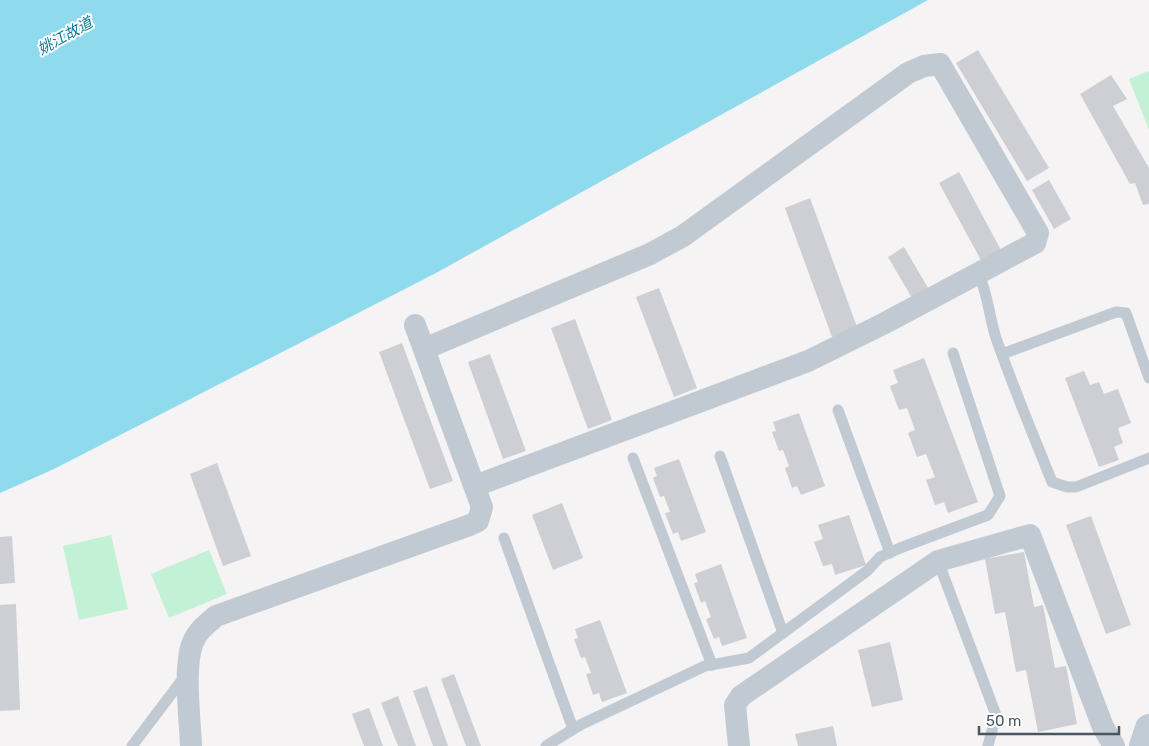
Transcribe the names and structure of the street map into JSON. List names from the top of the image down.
{
  "water": ["姚江故道"],
  "scale_bar": "50 m"
}
